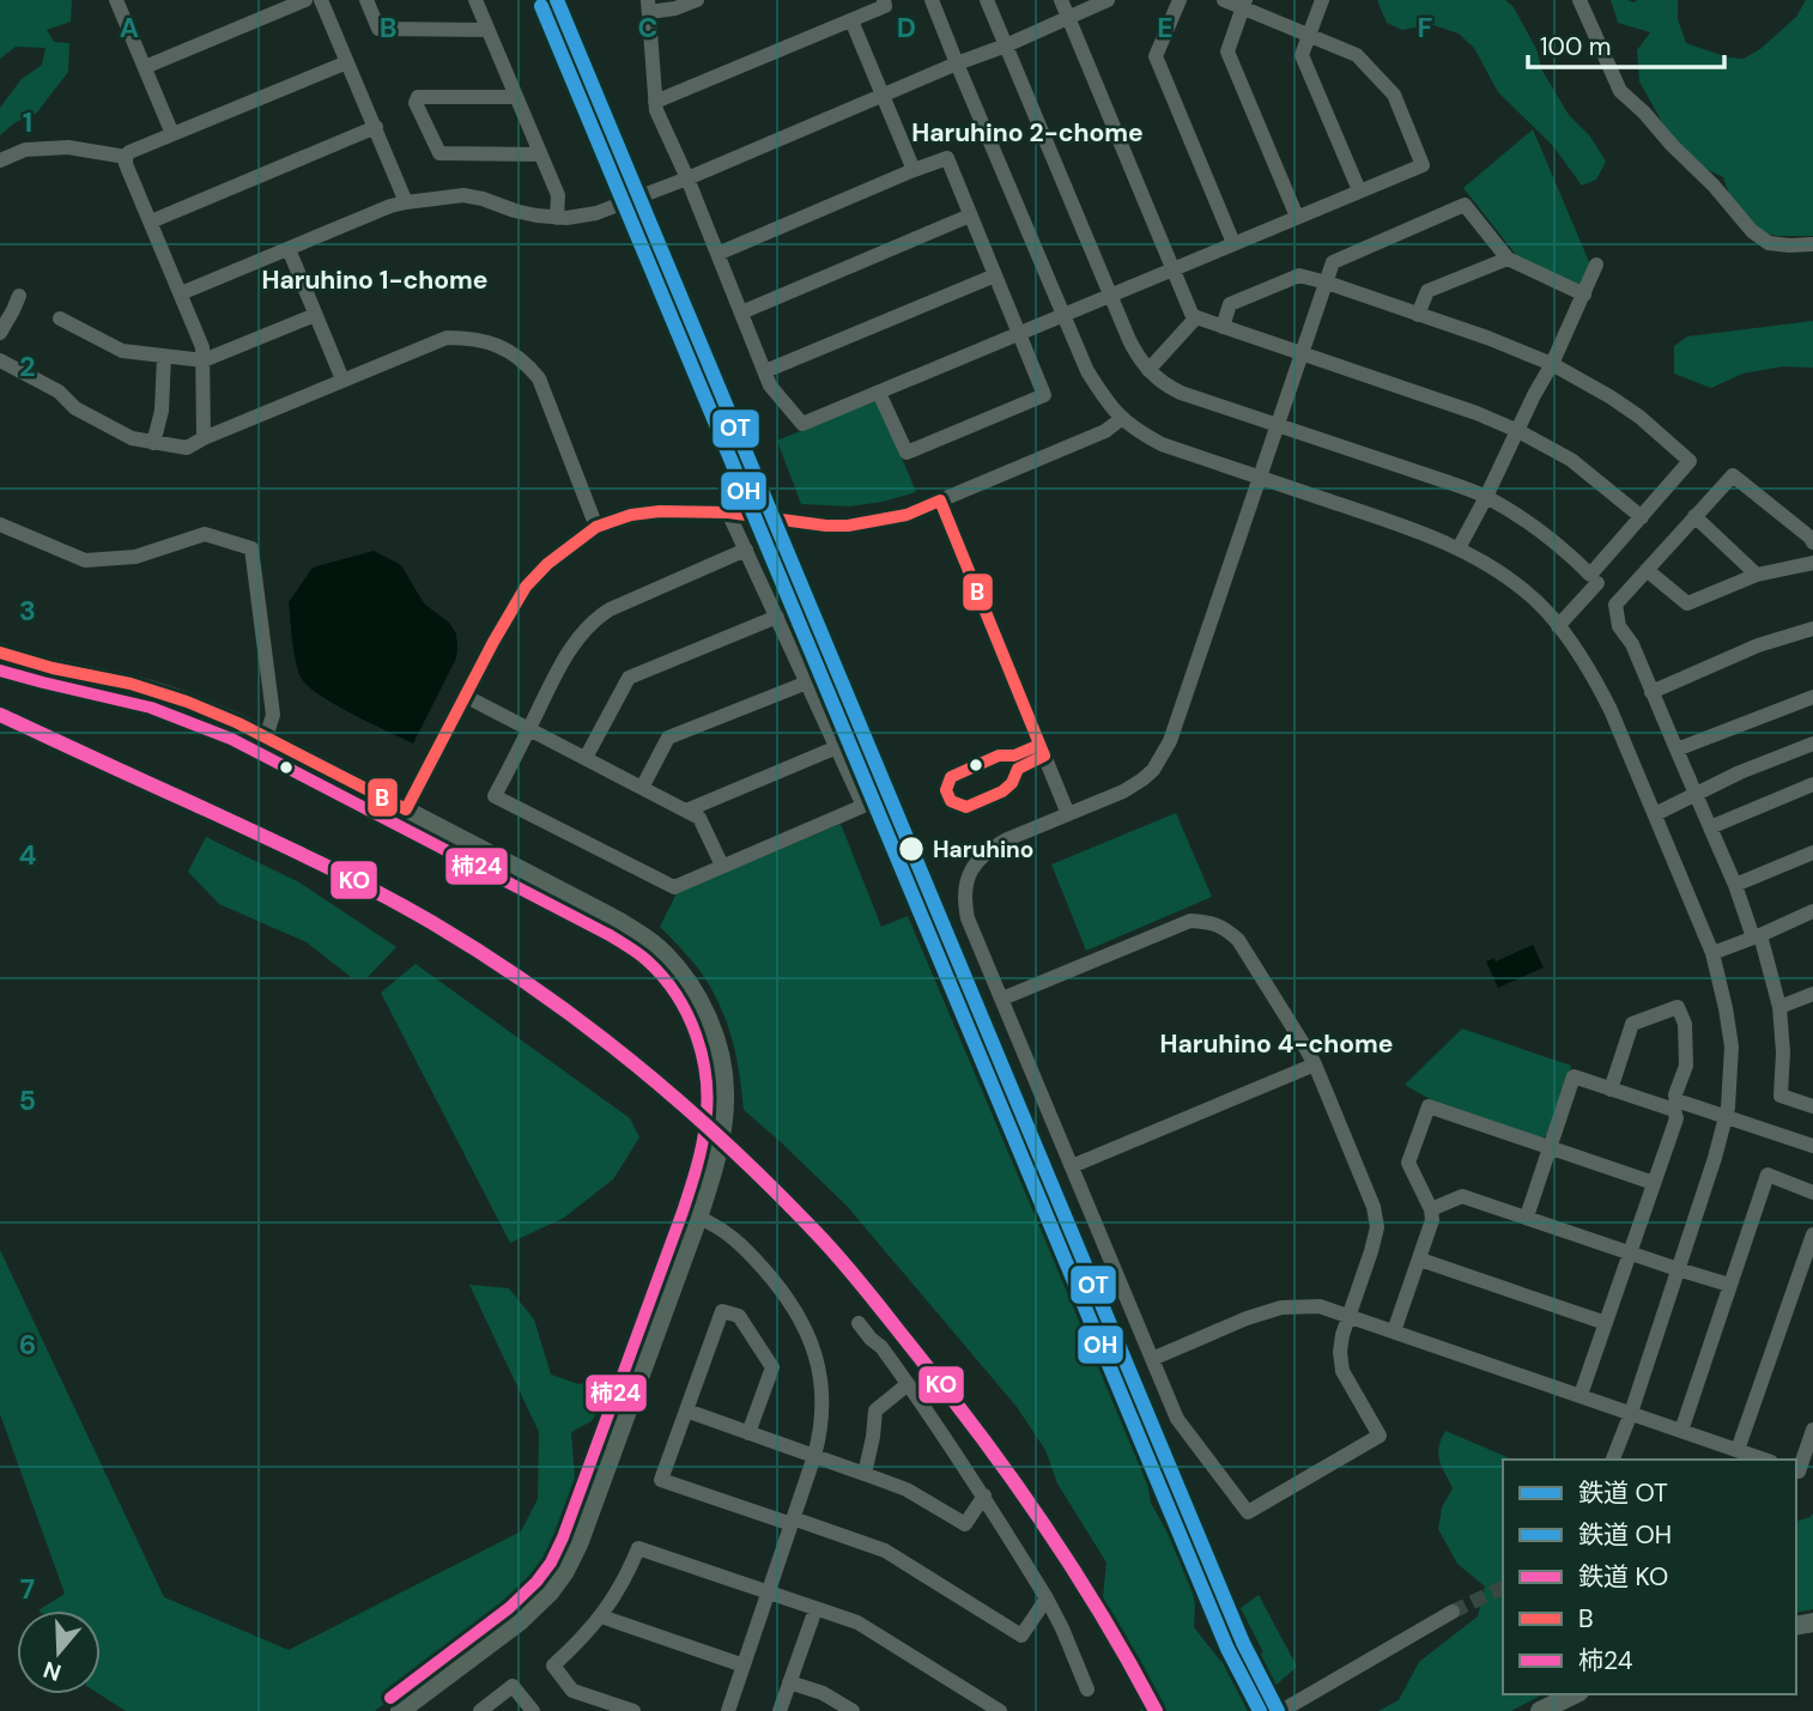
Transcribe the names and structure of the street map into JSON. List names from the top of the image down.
{
  "districts": ["Haruhino 2-chome", "Haruhino 1-chome", "Haruhino 4-chome"],
  "places": ["Haruhino"],
  "lines": [
    "rail line OT",
    "rail line OH",
    "transit line B",
    "transit line 柿24",
    "rail line KO"
  ],
  "legend": [
    "鉄道 OT",
    "鉄道 OH",
    "鉄道 KO",
    "B",
    "柿24"
  ],
  "scale_bar": "100 m",
  "north": "bottom",
  "grid": {
    "columns": [
      "A",
      "B",
      "C",
      "D",
      "E",
      "F"
    ],
    "rows": [
      "1",
      "2",
      "3",
      "4",
      "5",
      "6",
      "7"
    ]
  }
}
